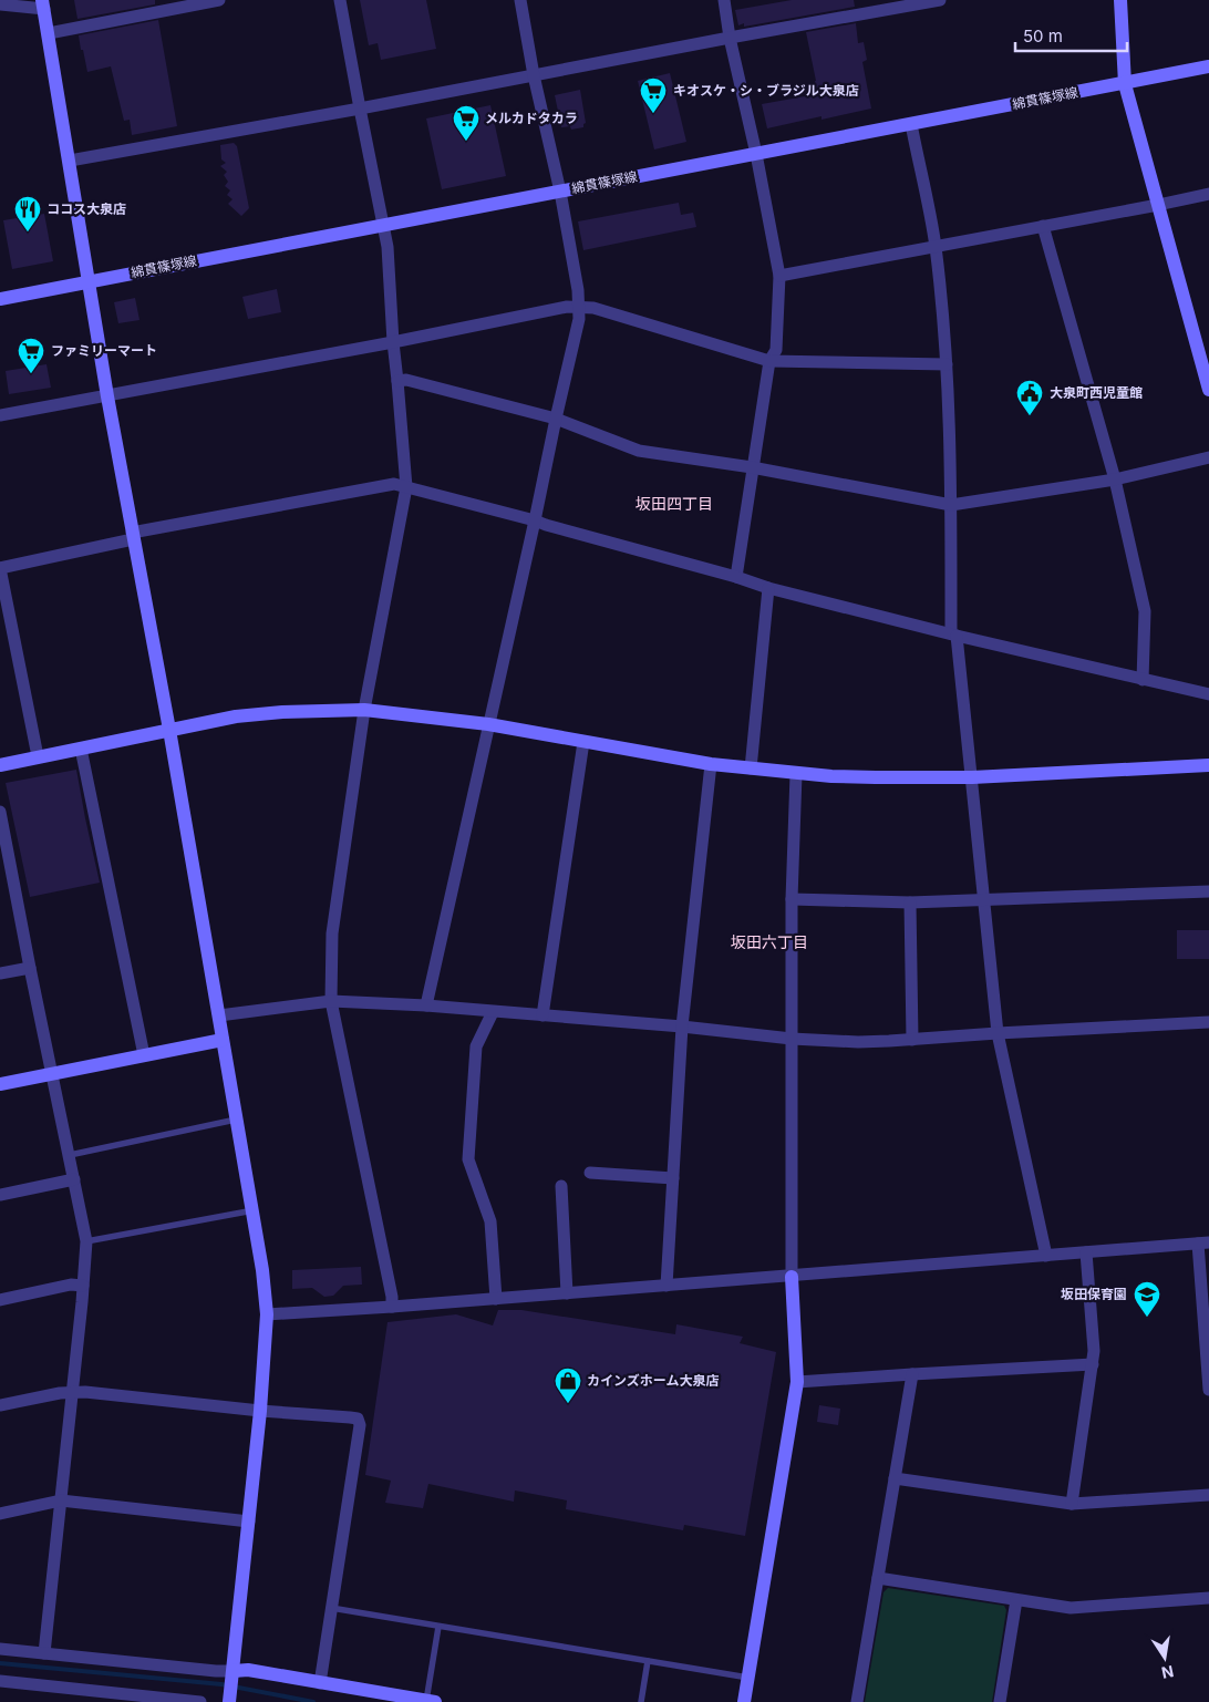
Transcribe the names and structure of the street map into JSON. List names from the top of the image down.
{
  "streets": {
    "street": ["綿貫篠塚線"]
  },
  "districts": ["坂田四丁目", "坂田六丁目"],
  "places": {
    "supermarket": ["キオスケ・シ・ブラジル大泉店", "メルカドタカラ", "ファミリーマート"],
    "restaurant": ["ココス大泉店"],
    "public building": ["大泉町西児童館"],
    "school or university": ["坂田保育園"],
    "shop": ["カインズホーム大泉店"]
  },
  "scale_bar": "50 m",
  "north": "bottom"
}
